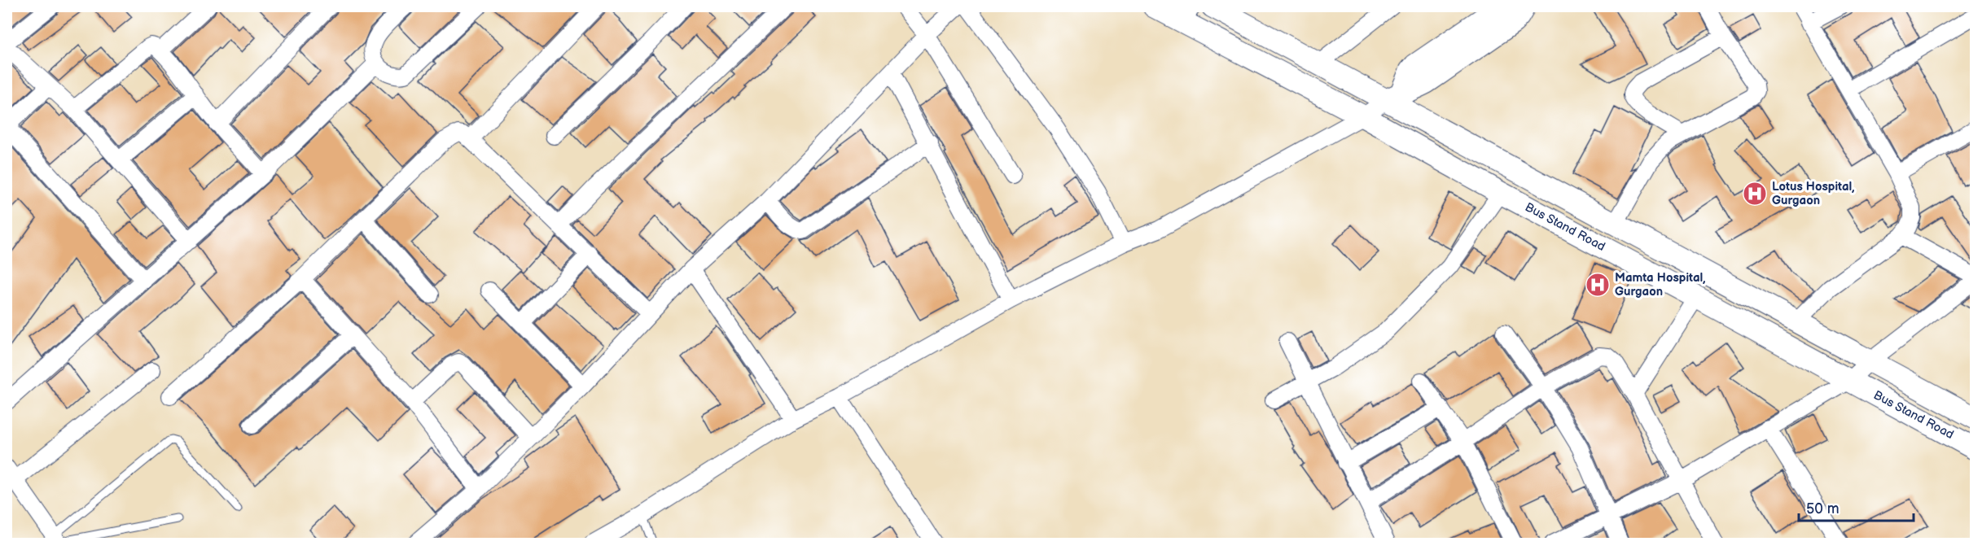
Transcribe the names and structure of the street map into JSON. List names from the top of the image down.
{
  "streets": {
    "street": ["Bus Stand Road"]
  },
  "places": {
    "hospital": ["Lotus Hospital, Gurgaon", "Mamta Hospital, Gurgaon"]
  },
  "scale_bar": "50 m"
}
